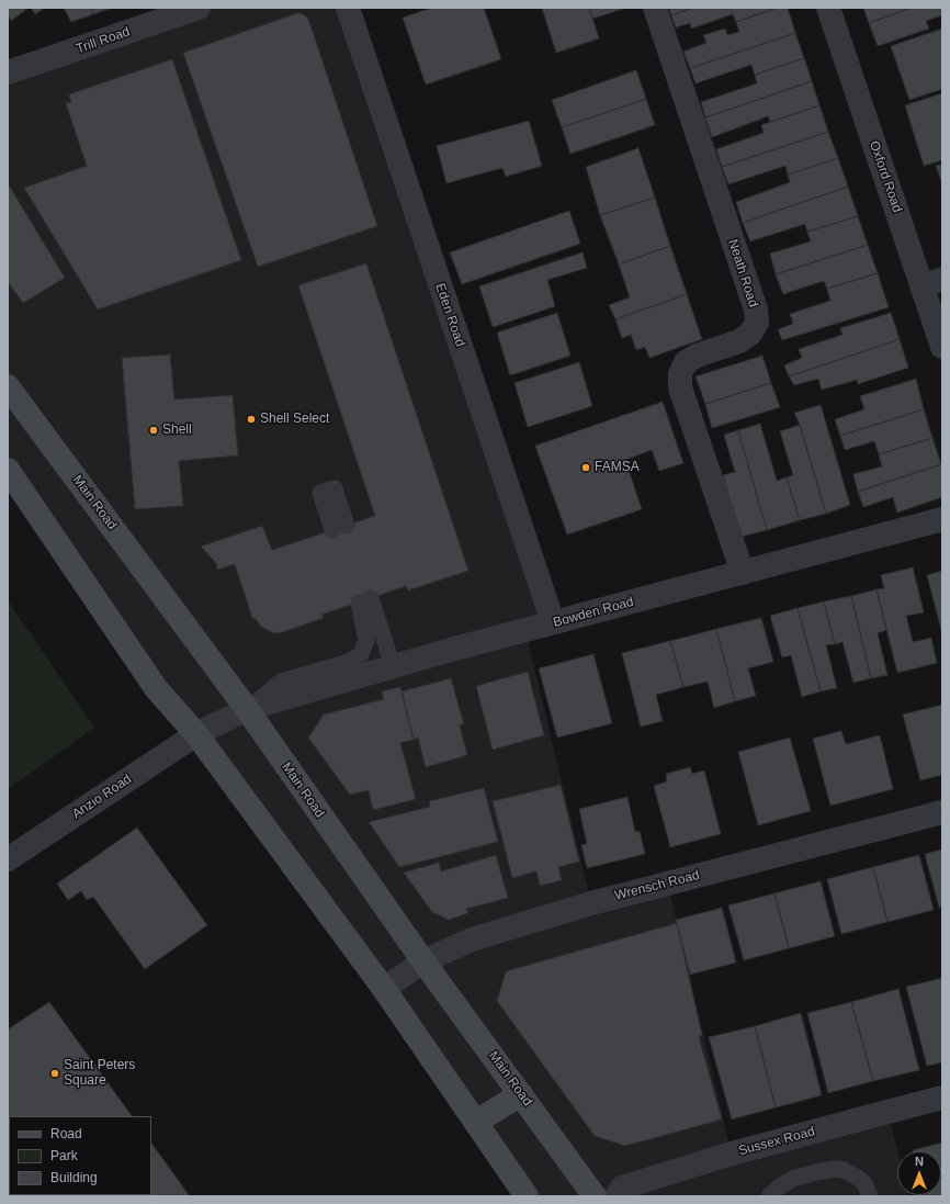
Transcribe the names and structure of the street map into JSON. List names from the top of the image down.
{
  "streets": {
    "main road": ["Main Road"],
    "street": [
      "Trill Road",
      "Oxford Road",
      "Neath Road",
      "Eden Road",
      "Bowden Road",
      "Anzio Road",
      "Wrensch Road",
      "Sussex Road"
    ]
  },
  "crossings": [
    ["Neath Road", "Bowden Road"],
    ["Eden Road", "Bowden Road"],
    ["Main Road", "Bowden Road"],
    ["Main Road", "Anzio Road"],
    ["Main Road", "Wrensch Road"],
    ["Main Road", "Sussex Road"],
    ["Bowden Road", "Anzio Road"]
  ],
  "places": [
    "Shell Select",
    "Shell",
    "FAMSA",
    "Saint Peters Square"
  ],
  "legend": ["Road", "Park", "Building"],
  "north": "top"
}
